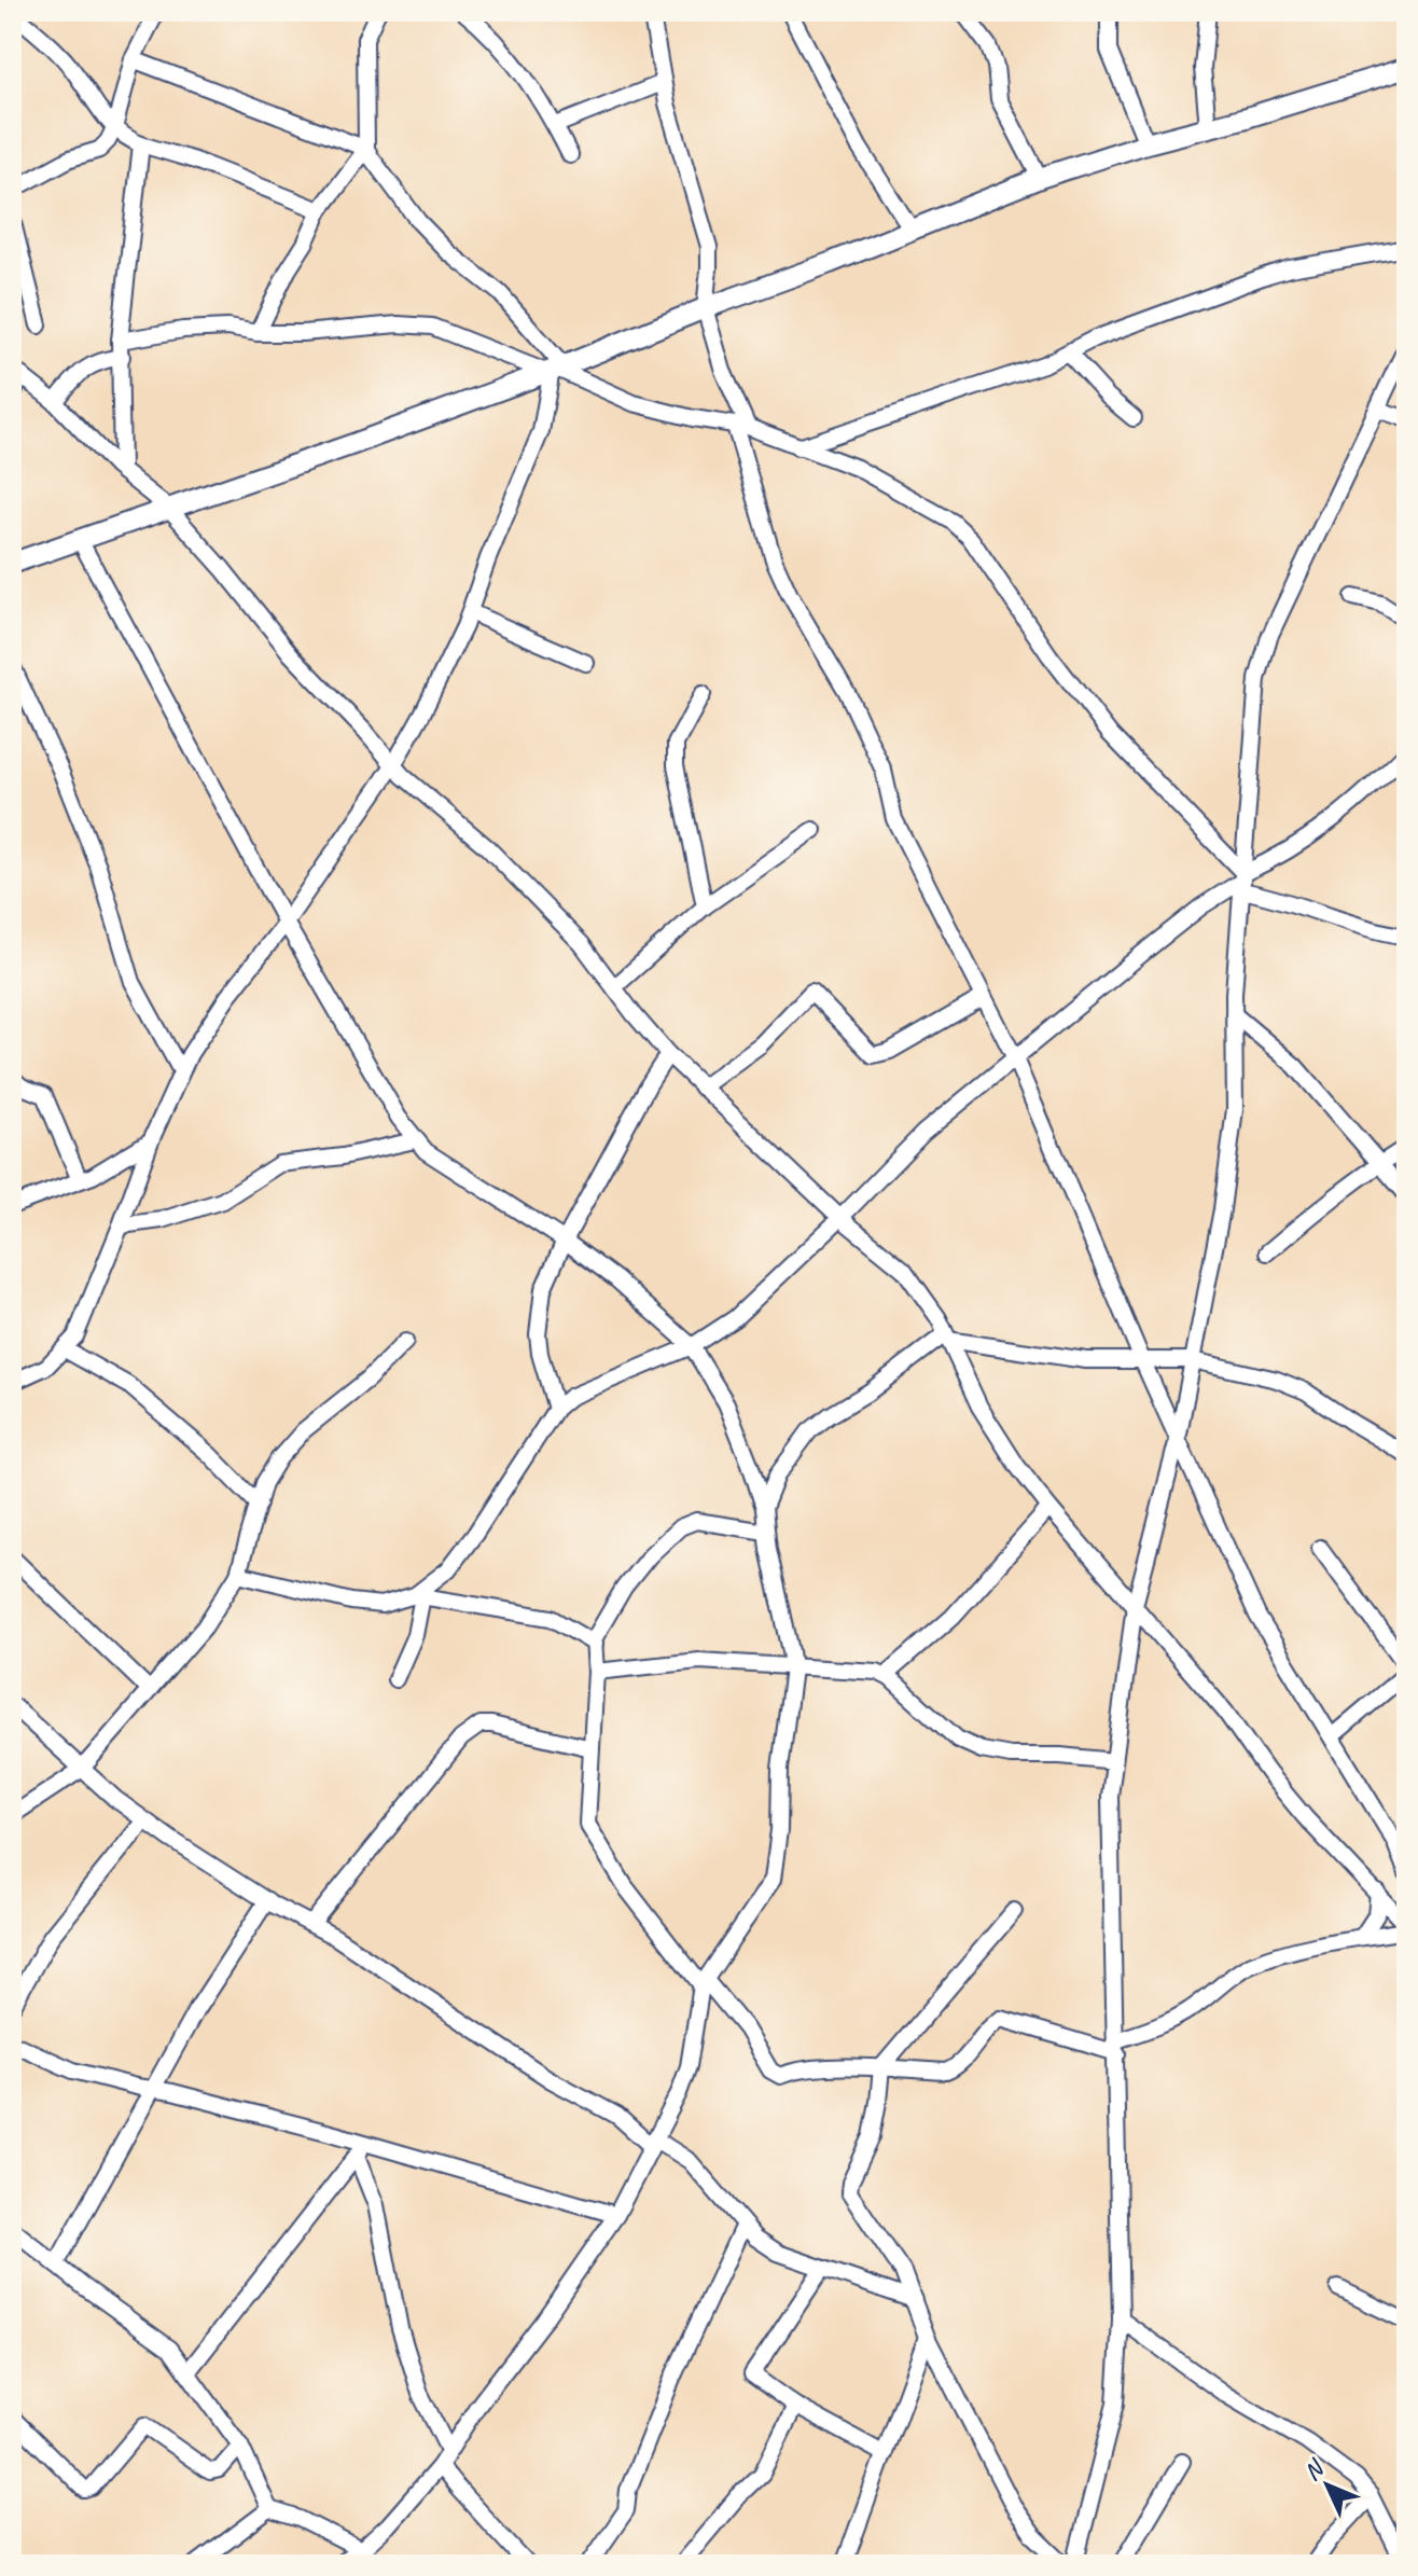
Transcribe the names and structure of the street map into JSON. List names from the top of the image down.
{
  "north": "top left"
}
